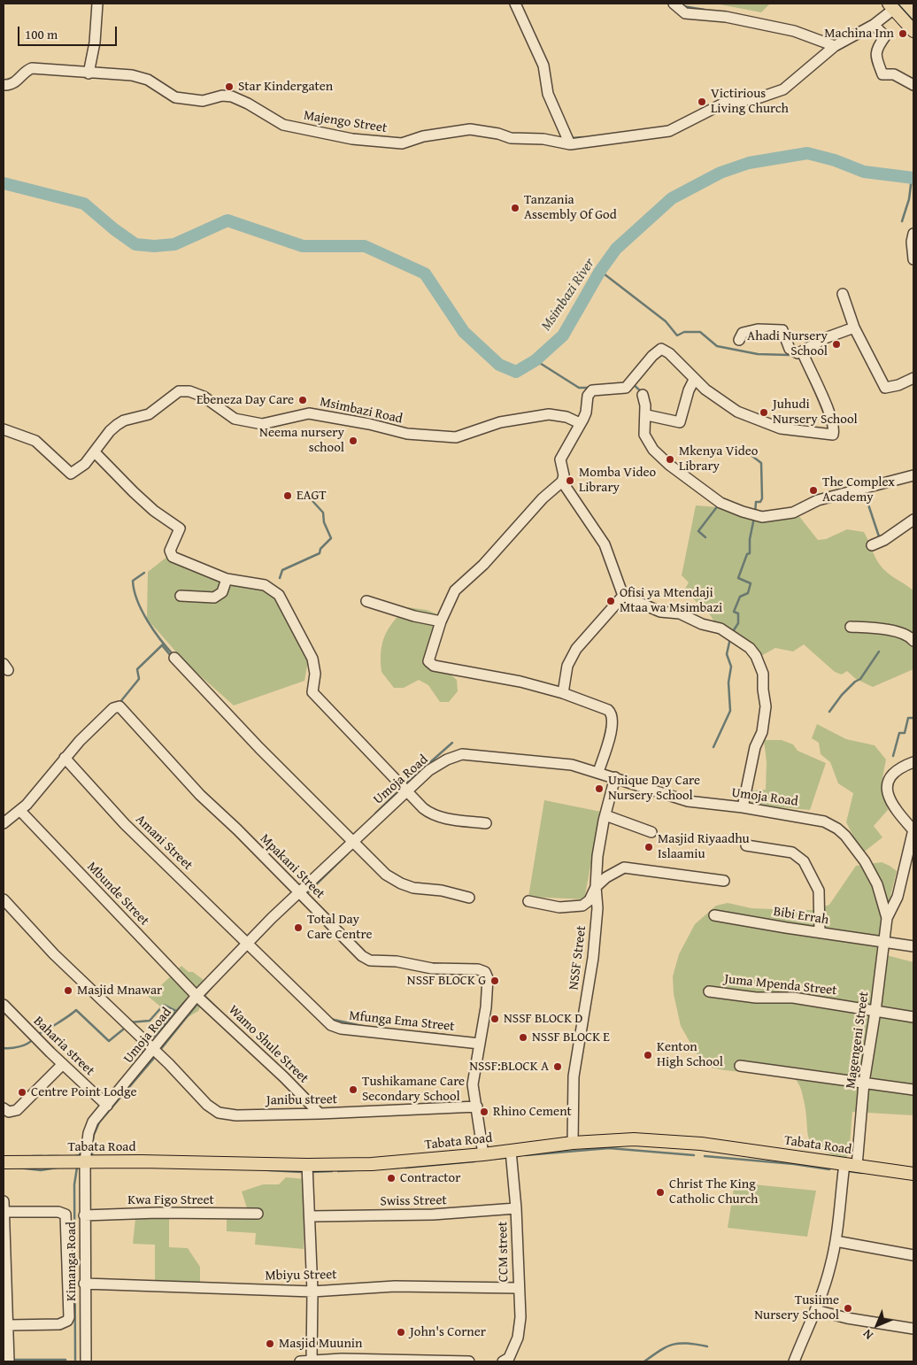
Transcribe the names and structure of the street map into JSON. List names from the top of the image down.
{
  "streets": {
    "main road": ["Tabata Road"],
    "street": [
      "Majengo Street",
      "Msimbazi Road",
      "Umoja Road",
      "Amani Street",
      "Mpakani Street",
      "Mbunde Street",
      "Bibi Errah",
      "NSSF Street",
      "Juma Mpenda Street",
      "Mfunga Ema Street",
      "Magengeni Street",
      "Wamo Shule Street",
      "Baharia street",
      "Janibu street",
      "Kwa Figo Street",
      "Swiss Street",
      "CCM street",
      "Kimanga Road",
      "Mbiyu Street"
    ]
  },
  "crossings": [
    ["Umoja Road", "Amani Street"],
    ["Umoja Road", "Mpakani Street"],
    ["Umoja Road", "Mbunde Street"],
    ["Umoja Road", "NSSF Street"],
    ["Umoja Road", "Mfunga Ema Street"],
    ["Umoja Road", "Magengeni Street"],
    ["Umoja Road", "Wamo Shule Street"],
    ["Umoja Road", "Baharia street"],
    ["Umoja Road", "Janibu street"],
    ["Umoja Road", "Tabata Road"],
    ["Umoja Road", "Kimanga Road"],
    ["Amani Street", "Mpakani Street"],
    ["Amani Street", "Mfunga Ema Street"],
    ["Mpakani Street", "Mfunga Ema Street"],
    ["Mbunde Street", "Wamo Shule Street"],
    ["Bibi Errah", "Magengeni Street"],
    ["NSSF Street", "Tabata Road"],
    ["Juma Mpenda Street", "Magengeni Street"],
    ["Magengeni Street", "Tabata Road"],
    ["Wamo Shule Street", "Janibu street"],
    ["Tabata Road", "CCM street"],
    ["Tabata Road", "Kimanga Road"],
    ["Kwa Figo Street", "Kimanga Road"],
    ["Swiss Street", "CCM street"],
    ["CCM street", "Mbiyu Street"],
    ["Kimanga Road", "Mbiyu Street"]
  ],
  "water": ["Msimbazi River"],
  "places": [
    "Machina Inn",
    "Star Kindergaten",
    "Victirious Living Church",
    "Tanzania Assembly Of God",
    "Ahadi Nursery School",
    "Ebeneza Day Care",
    "Juhudi Nursery School",
    "Neema nursery school",
    "Mkenya Video Library",
    "Momba Video Library",
    "The Complex Academy",
    "EAGT",
    "Ofisi ya Mtendaji Mtaa wa Msimbazi",
    "Unique Day Care Nursery School",
    "Masjid Riyaadhu Islaamiu",
    "Total Day Care Centre",
    "NSSF BLOCK G",
    "Masjid Mnawar",
    "NSSF BLOCK D",
    "NSSF BLOCK E",
    "Kenton High School",
    "NSSF:BLOCK A",
    "Tushikamane Care Secondary School",
    "Centre Point Lodge",
    "Rhino Cement",
    "Contractor",
    "Christ The King Catholic Church",
    "Tusiime Nursery School",
    "John's Corner",
    "Masjid Muunin"
  ],
  "scale_bar": "100 m",
  "north": "bottom left"
}
